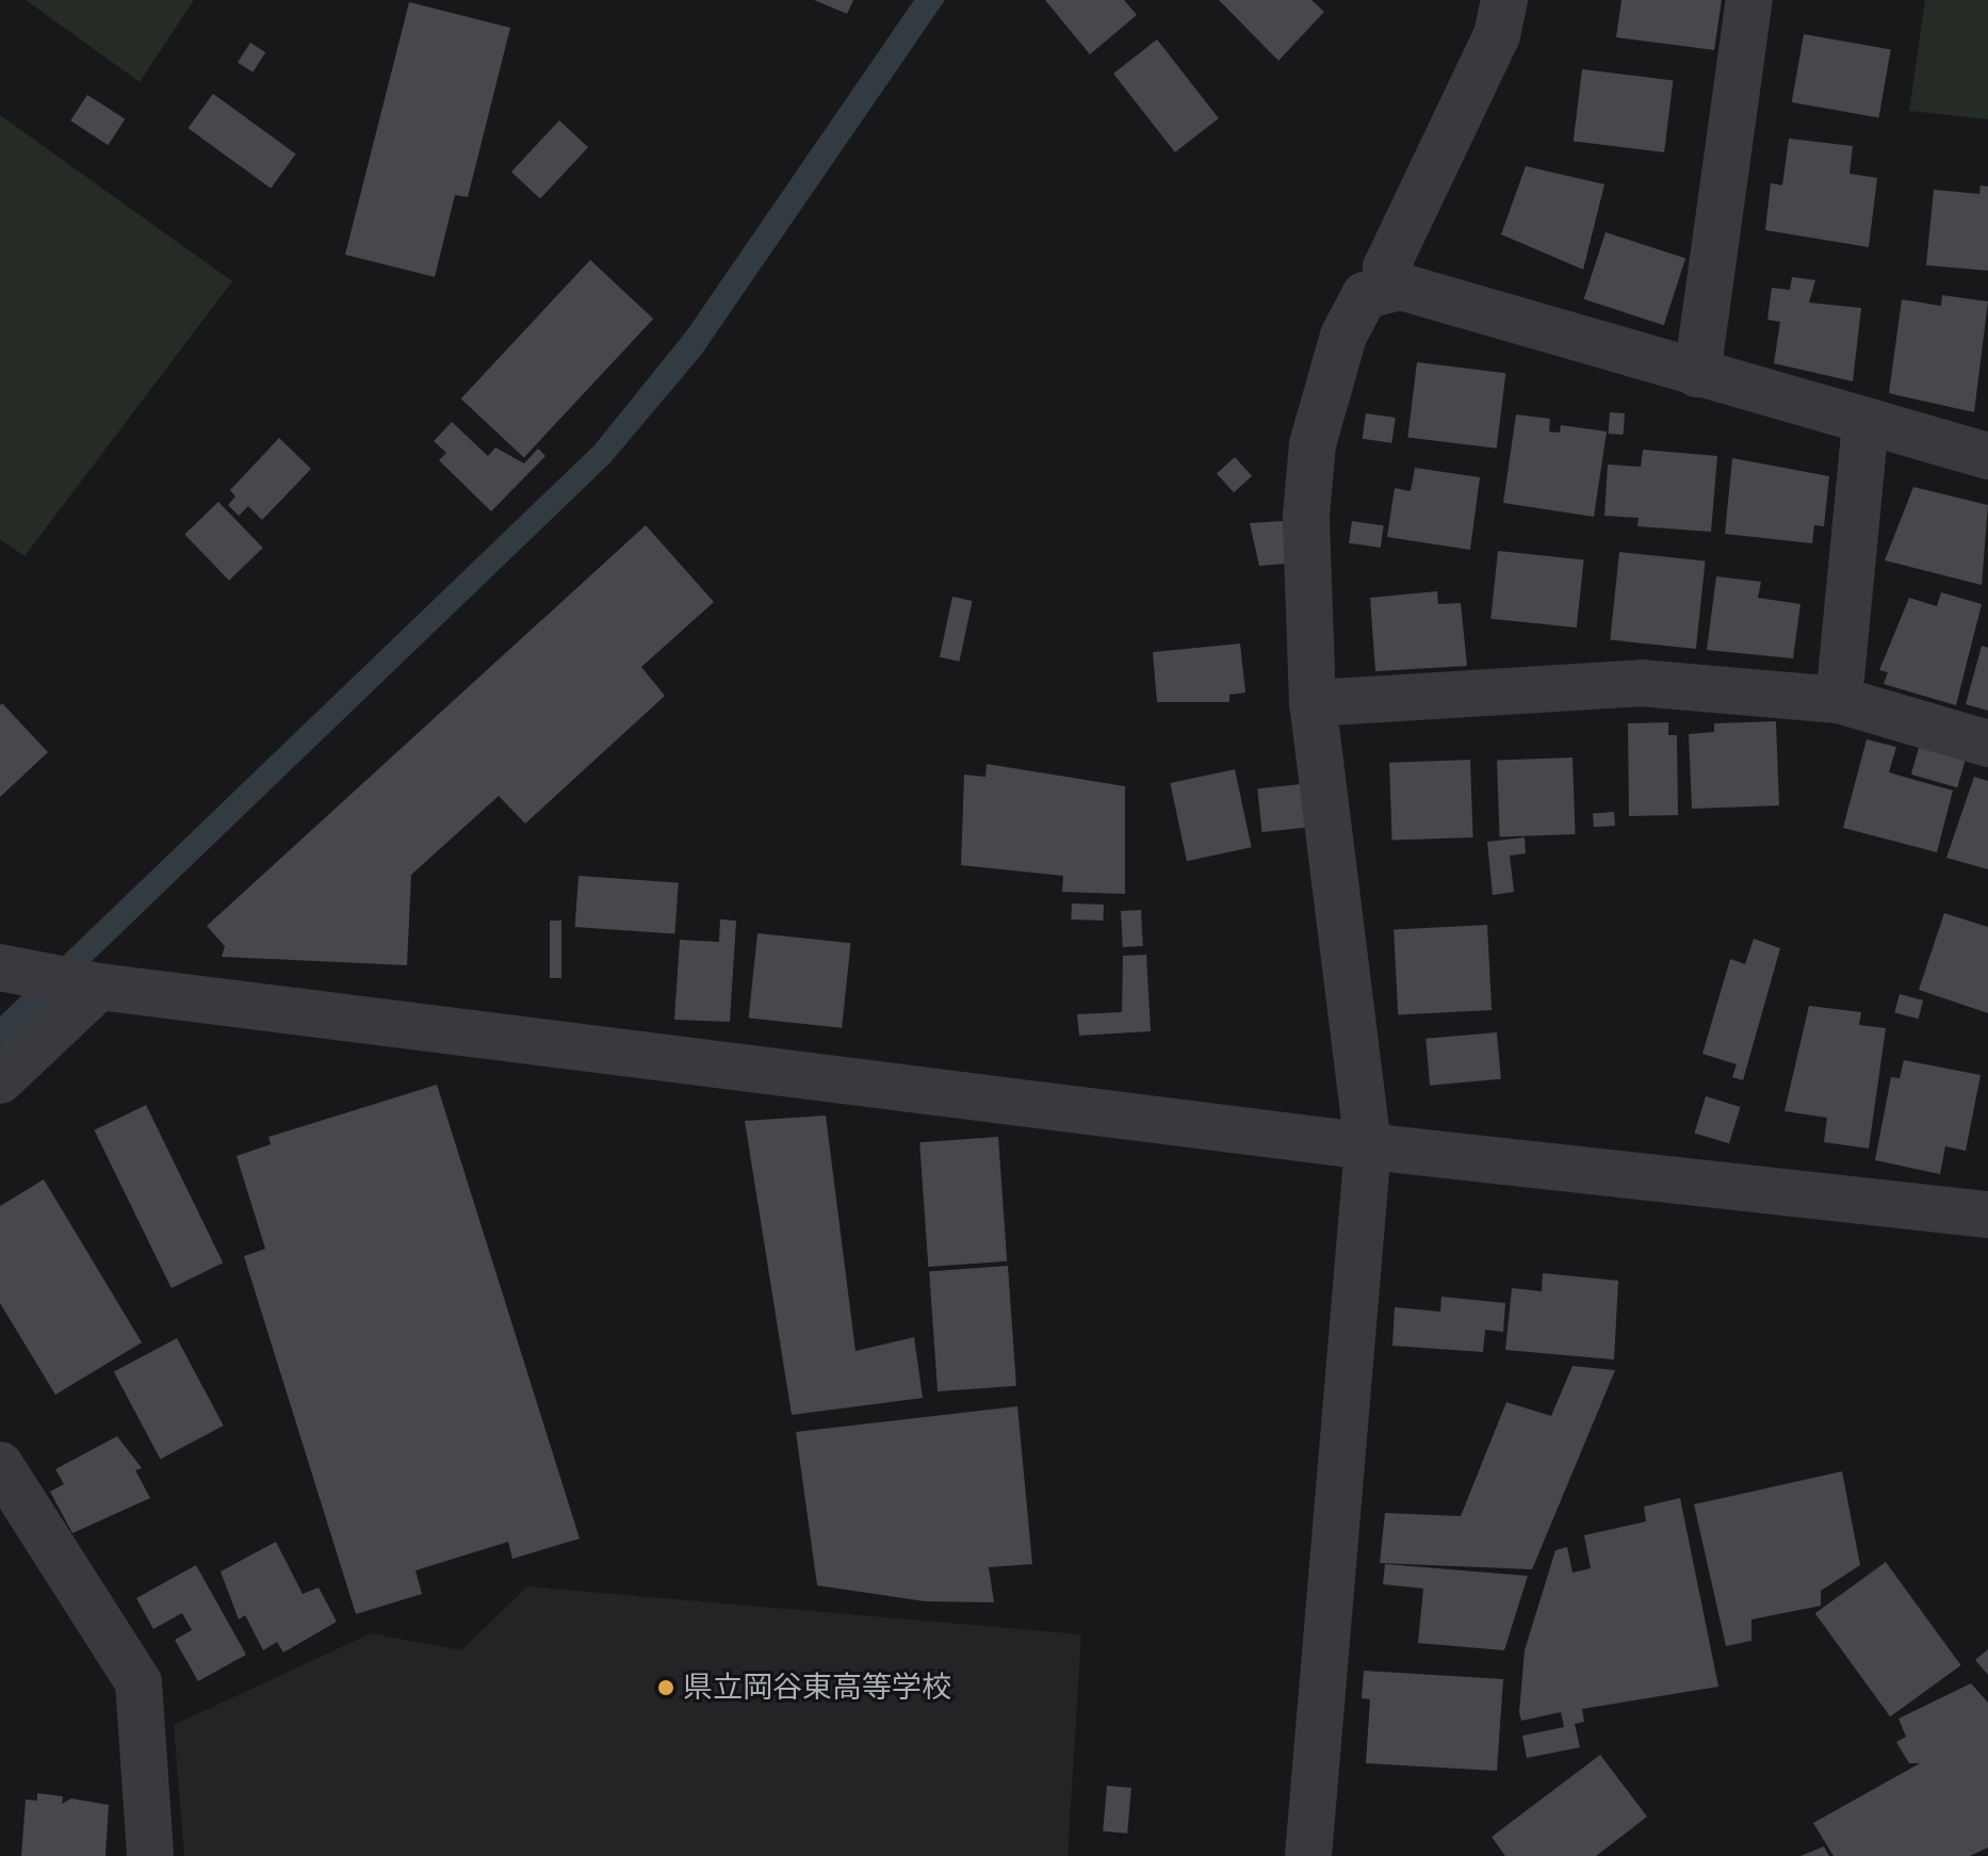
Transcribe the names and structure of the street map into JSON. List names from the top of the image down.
{
  "places": ["県立岡谷東高等学校"]
}
